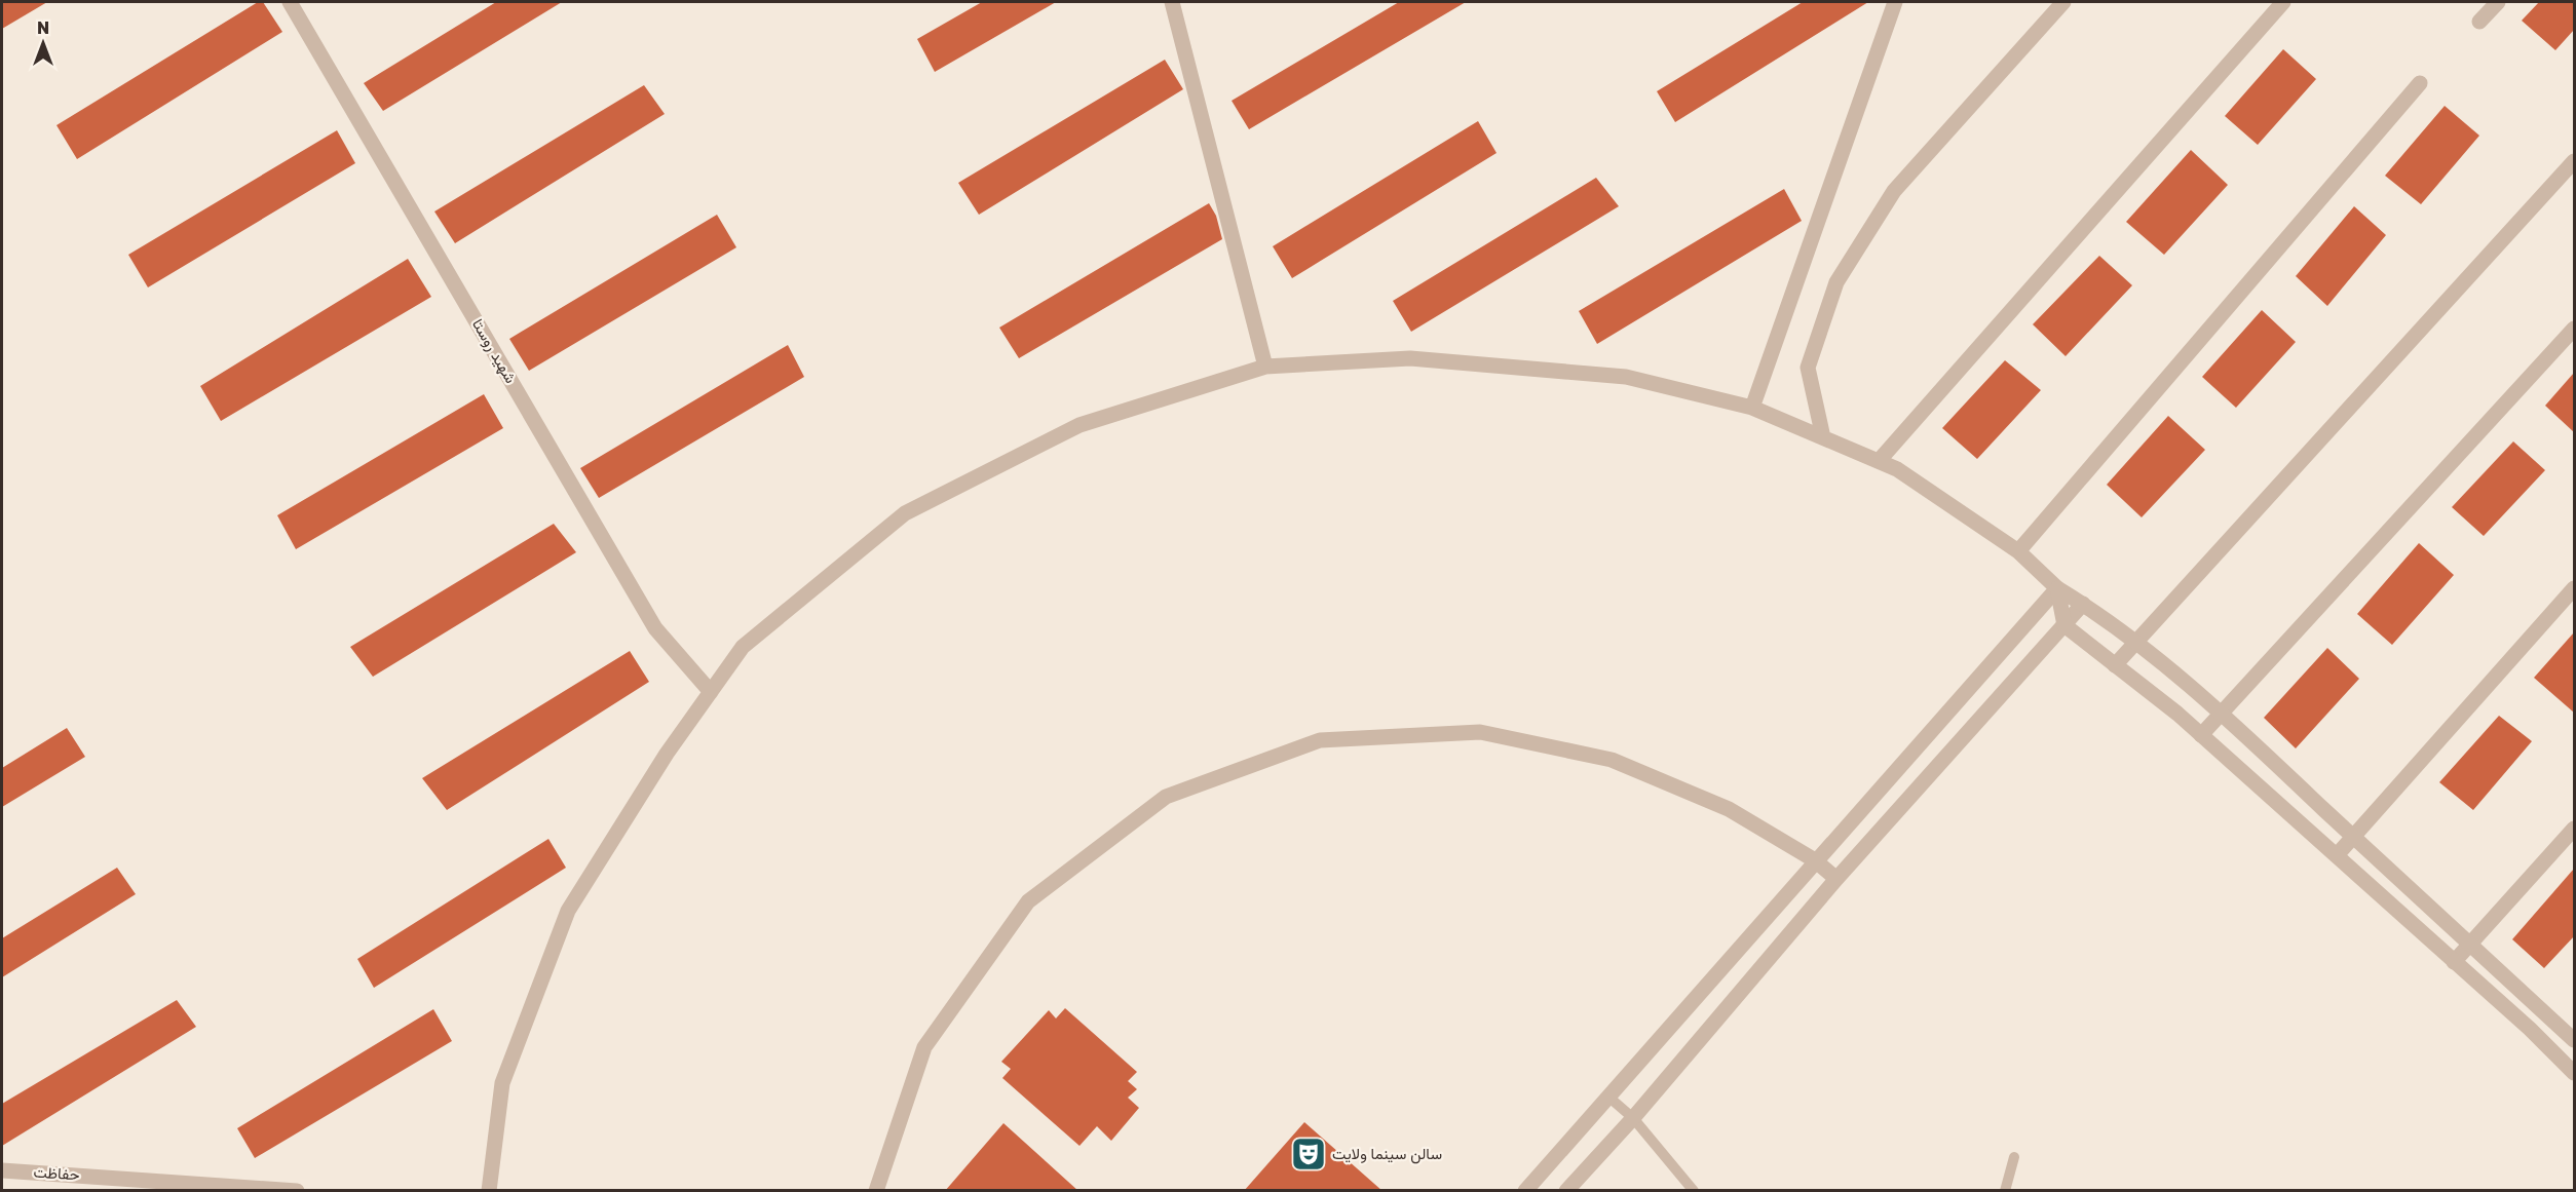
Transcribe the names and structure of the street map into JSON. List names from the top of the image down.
{
  "streets": {
    "street": ["شهید روستا", "حفاظت"]
  },
  "places": {
    "theatre": ["سالن سینما ولایت"]
  },
  "north": "top"
}
